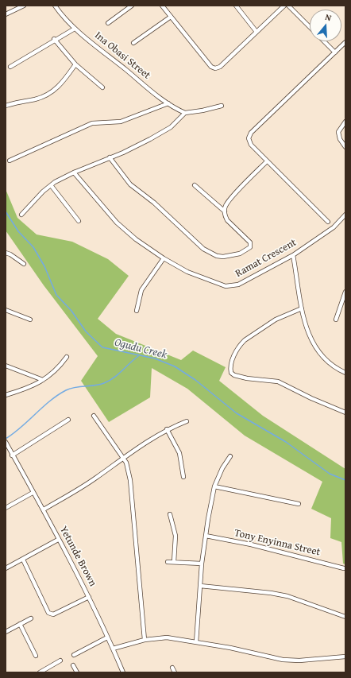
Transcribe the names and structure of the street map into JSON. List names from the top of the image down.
{
  "streets": {
    "street": [
      "Ina Obasi Street",
      "Ramat Crescent",
      "Tony Enyinna Street",
      "Yetunde Brown"
    ]
  },
  "water": ["Ogudu Creek"],
  "north": "top"
}
